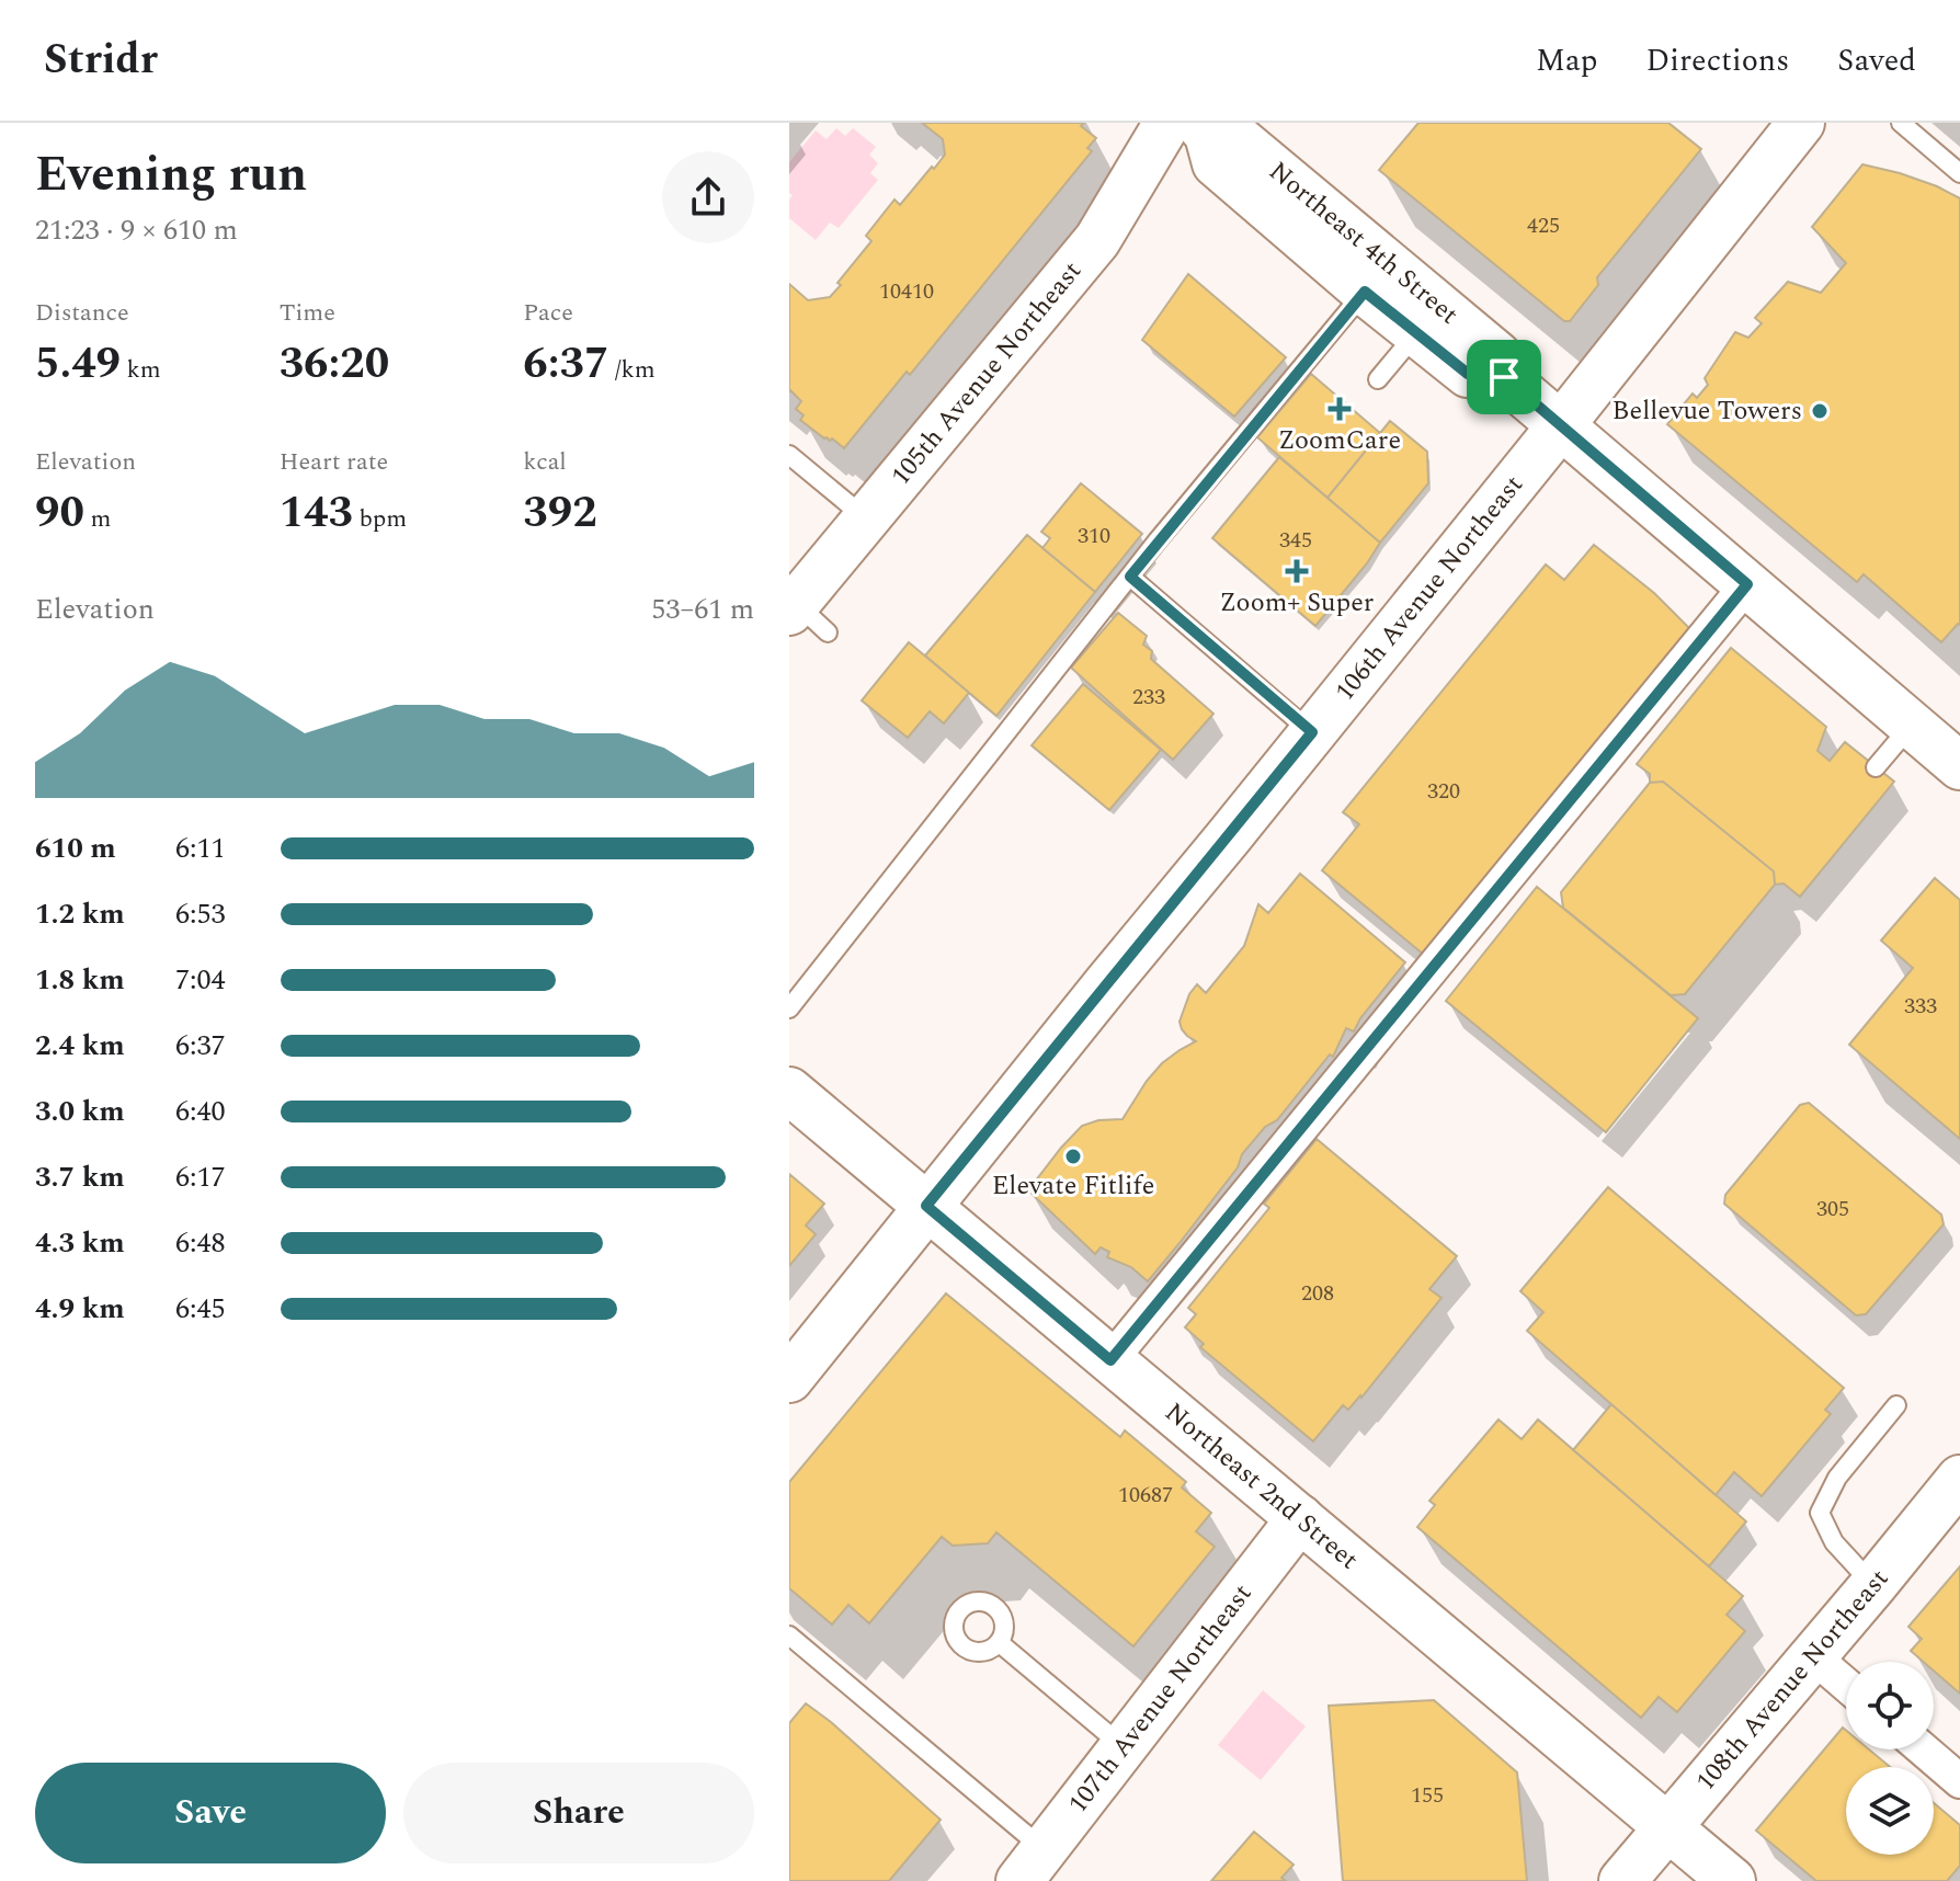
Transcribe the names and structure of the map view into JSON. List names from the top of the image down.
{
  "streets": {
    "street": [
      "Northeast 4th Street",
      "105th Avenue Northeast",
      "106th Avenue Northeast",
      "Northeast 2nd Street",
      "108th Avenue Northeast",
      "107th Avenue Northeast"
    ]
  },
  "crossings": [
    ["Northeast 4th Street", "105th Avenue Northeast"],
    ["Northeast 4th Street", "106th Avenue Northeast"],
    ["106th Avenue Northeast", "Northeast 2nd Street"],
    ["Northeast 2nd Street", "108th Avenue Northeast"],
    ["Northeast 2nd Street", "107th Avenue Northeast"]
  ],
  "places": {
    "health": ["ZoomCare", "Zoom+ Super"],
    "other": ["Bellevue Towers", "Elevate Fitlife"]
  },
  "house_numbers": [
    "425",
    "10410",
    "310",
    "345",
    "233",
    "320",
    "333",
    "305",
    "208",
    "10687",
    "155"
  ],
  "page": {
    "header": "Stridr",
    "nav": ["Map", "Directions", "Saved"],
    "heading": ["Evening run", "21:23 · 9 × 610 m"],
    "stats": [
      ["Distance", "5.49 km"],
      ["Time", "36:20"],
      ["Pace", "6:37 /km"],
      ["Elevation", "90 m"],
      ["Heart rate", "143 bpm"],
      ["kcal", "392"]
    ],
    "chart": ["Elevation", "53–61 m"],
    "list": [
      {
        "name": "610 m",
        "note": "6:11"
      },
      {
        "name": "1.2 km",
        "note": "6:53"
      },
      {
        "name": "1.8 km",
        "note": "7:04"
      },
      {
        "name": "2.4 km",
        "note": "6:37"
      },
      {
        "name": "3.0 km",
        "note": "6:40"
      },
      {
        "name": "3.7 km",
        "note": "6:17"
      },
      {
        "name": "4.3 km",
        "note": "6:48"
      },
      {
        "name": "4.9 km",
        "note": "6:45"
      }
    ],
    "buttons": ["Save", "Share"]
  }
}
